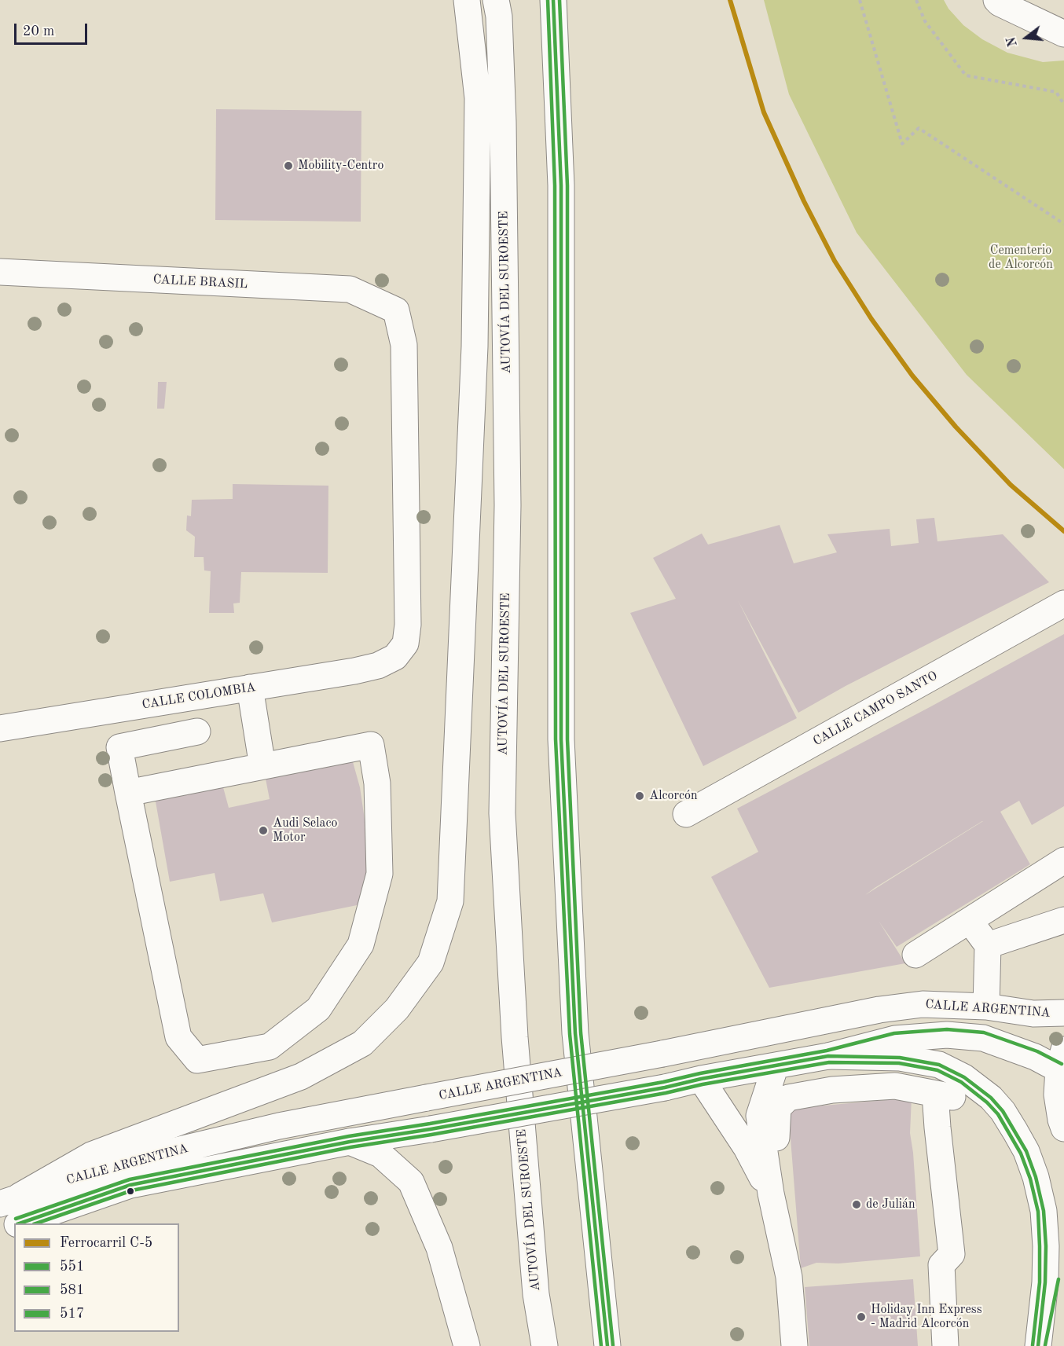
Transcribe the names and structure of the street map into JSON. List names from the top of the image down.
{
  "streets": {
    "main road": [
      "CALLE BRASIL",
      "AUTOVÍA DEL SUROESTE",
      "CALLE COLOMBIA",
      "CALLE CAMPO SANTO",
      "CALLE ARGENTINA"
    ]
  },
  "crossings": [
    ["CALLE BRASIL", "CALLE COLOMBIA"]
  ],
  "parks": ["Cementerio de Alcorcón"],
  "places": [
    "Mobility-Centro",
    "Alcorcón",
    "Audi Selaco Motor",
    "de Julián",
    "Holiday Inn Express - Madrid Alcorcón"
  ],
  "lines": [
    "rail line C-5",
    "transit line 551",
    "transit line 581",
    "transit line 517"
  ],
  "legend": [
    "Ferrocarril C-5",
    "551",
    "581",
    "517"
  ],
  "scale_bar": "20 m",
  "north": "left"
}
